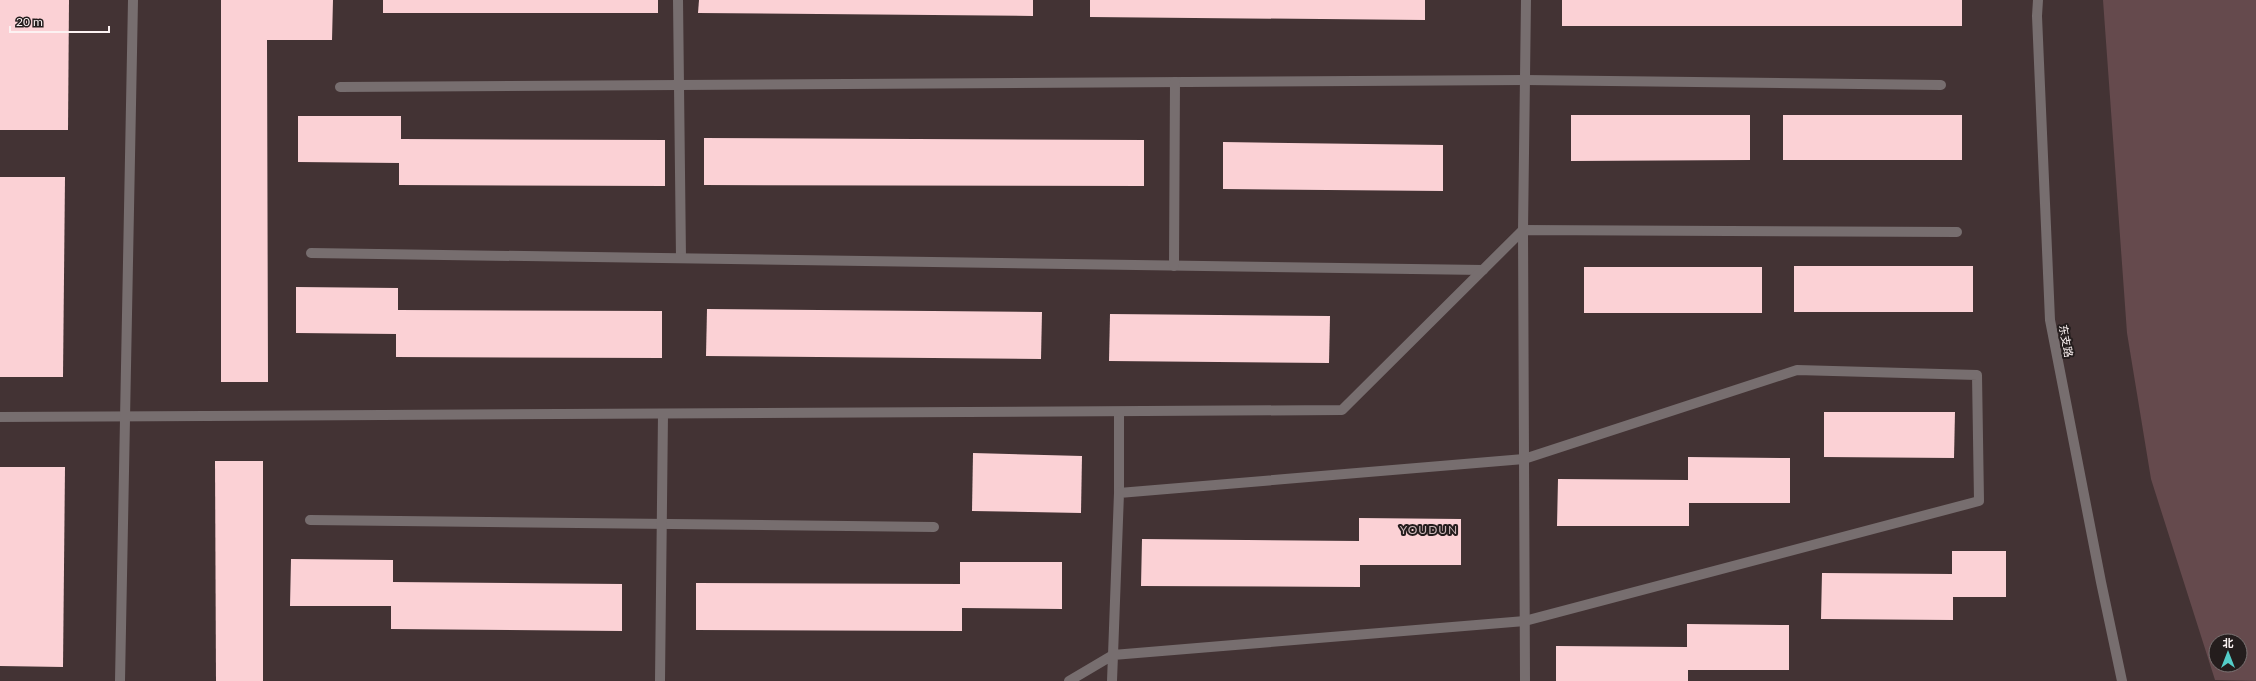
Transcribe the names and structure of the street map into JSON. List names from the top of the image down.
{
  "streets": {
    "street": ["东支路"]
  },
  "districts": ["YOUDUN"],
  "scale_bar": "20 m",
  "north": "top"
}
